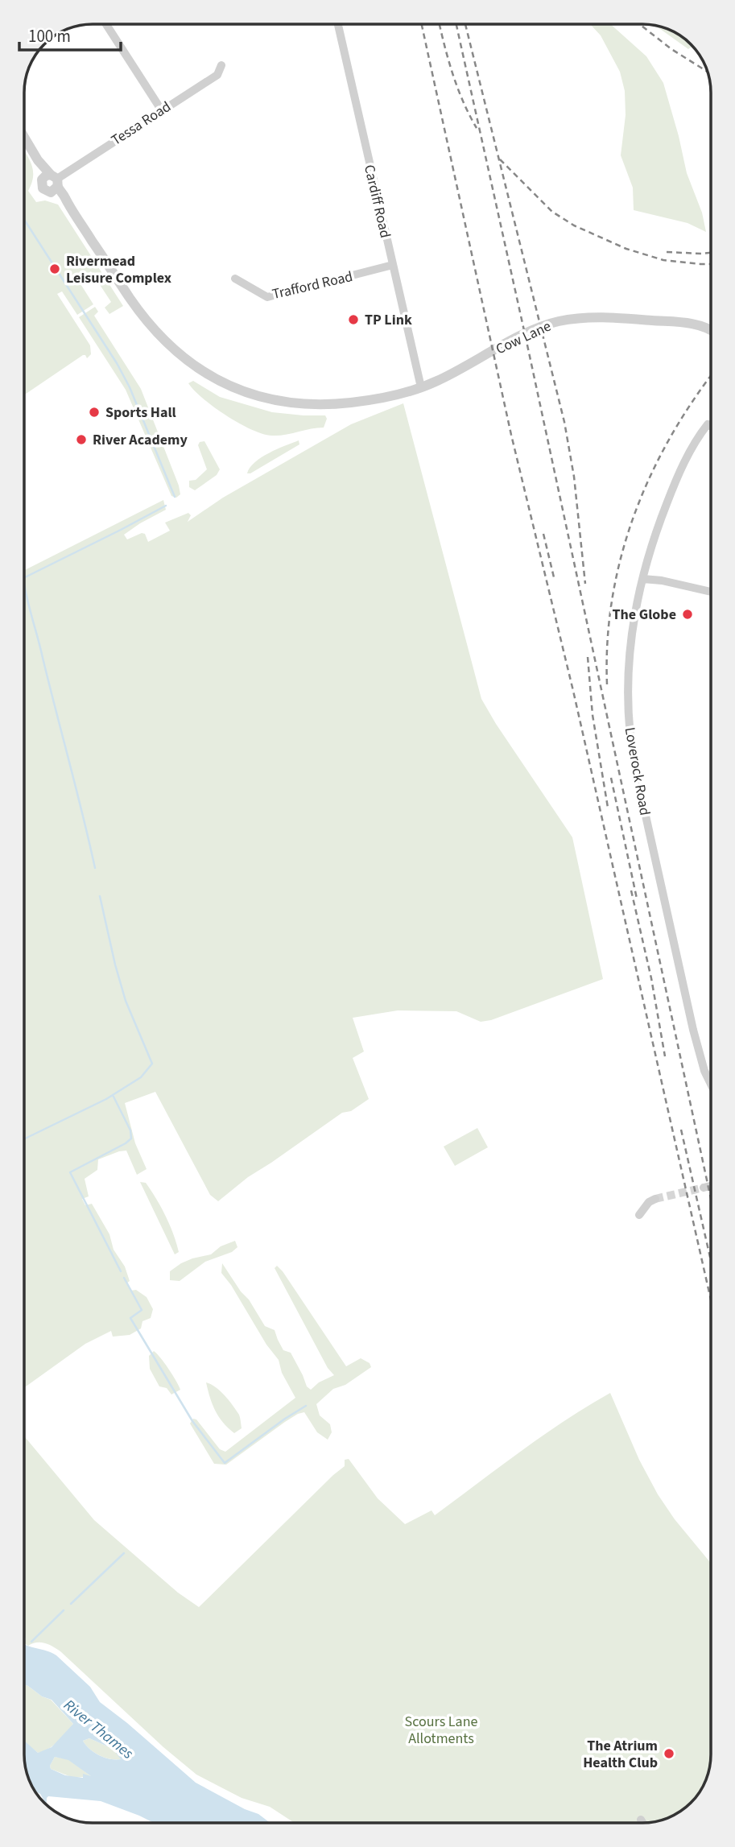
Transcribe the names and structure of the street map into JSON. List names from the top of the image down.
{
  "streets": {
    "street": [
      "Tessa Road",
      "Cardiff Road",
      "Trafford Road",
      "Cow Lane",
      "Loverock Road"
    ]
  },
  "crossings": [
    ["Tessa Road", "Cow Lane"],
    ["Cardiff Road", "Trafford Road"],
    ["Cardiff Road", "Cow Lane"]
  ],
  "water": ["River Thames"],
  "parks": ["Scours Lane Allotments"],
  "places": [
    "Rivermead Leisure Complex",
    "TP Link",
    "Sports Hall",
    "River Academy",
    "The Globe",
    "The Atrium Health Club"
  ],
  "scale_bar": "100 m"
}
